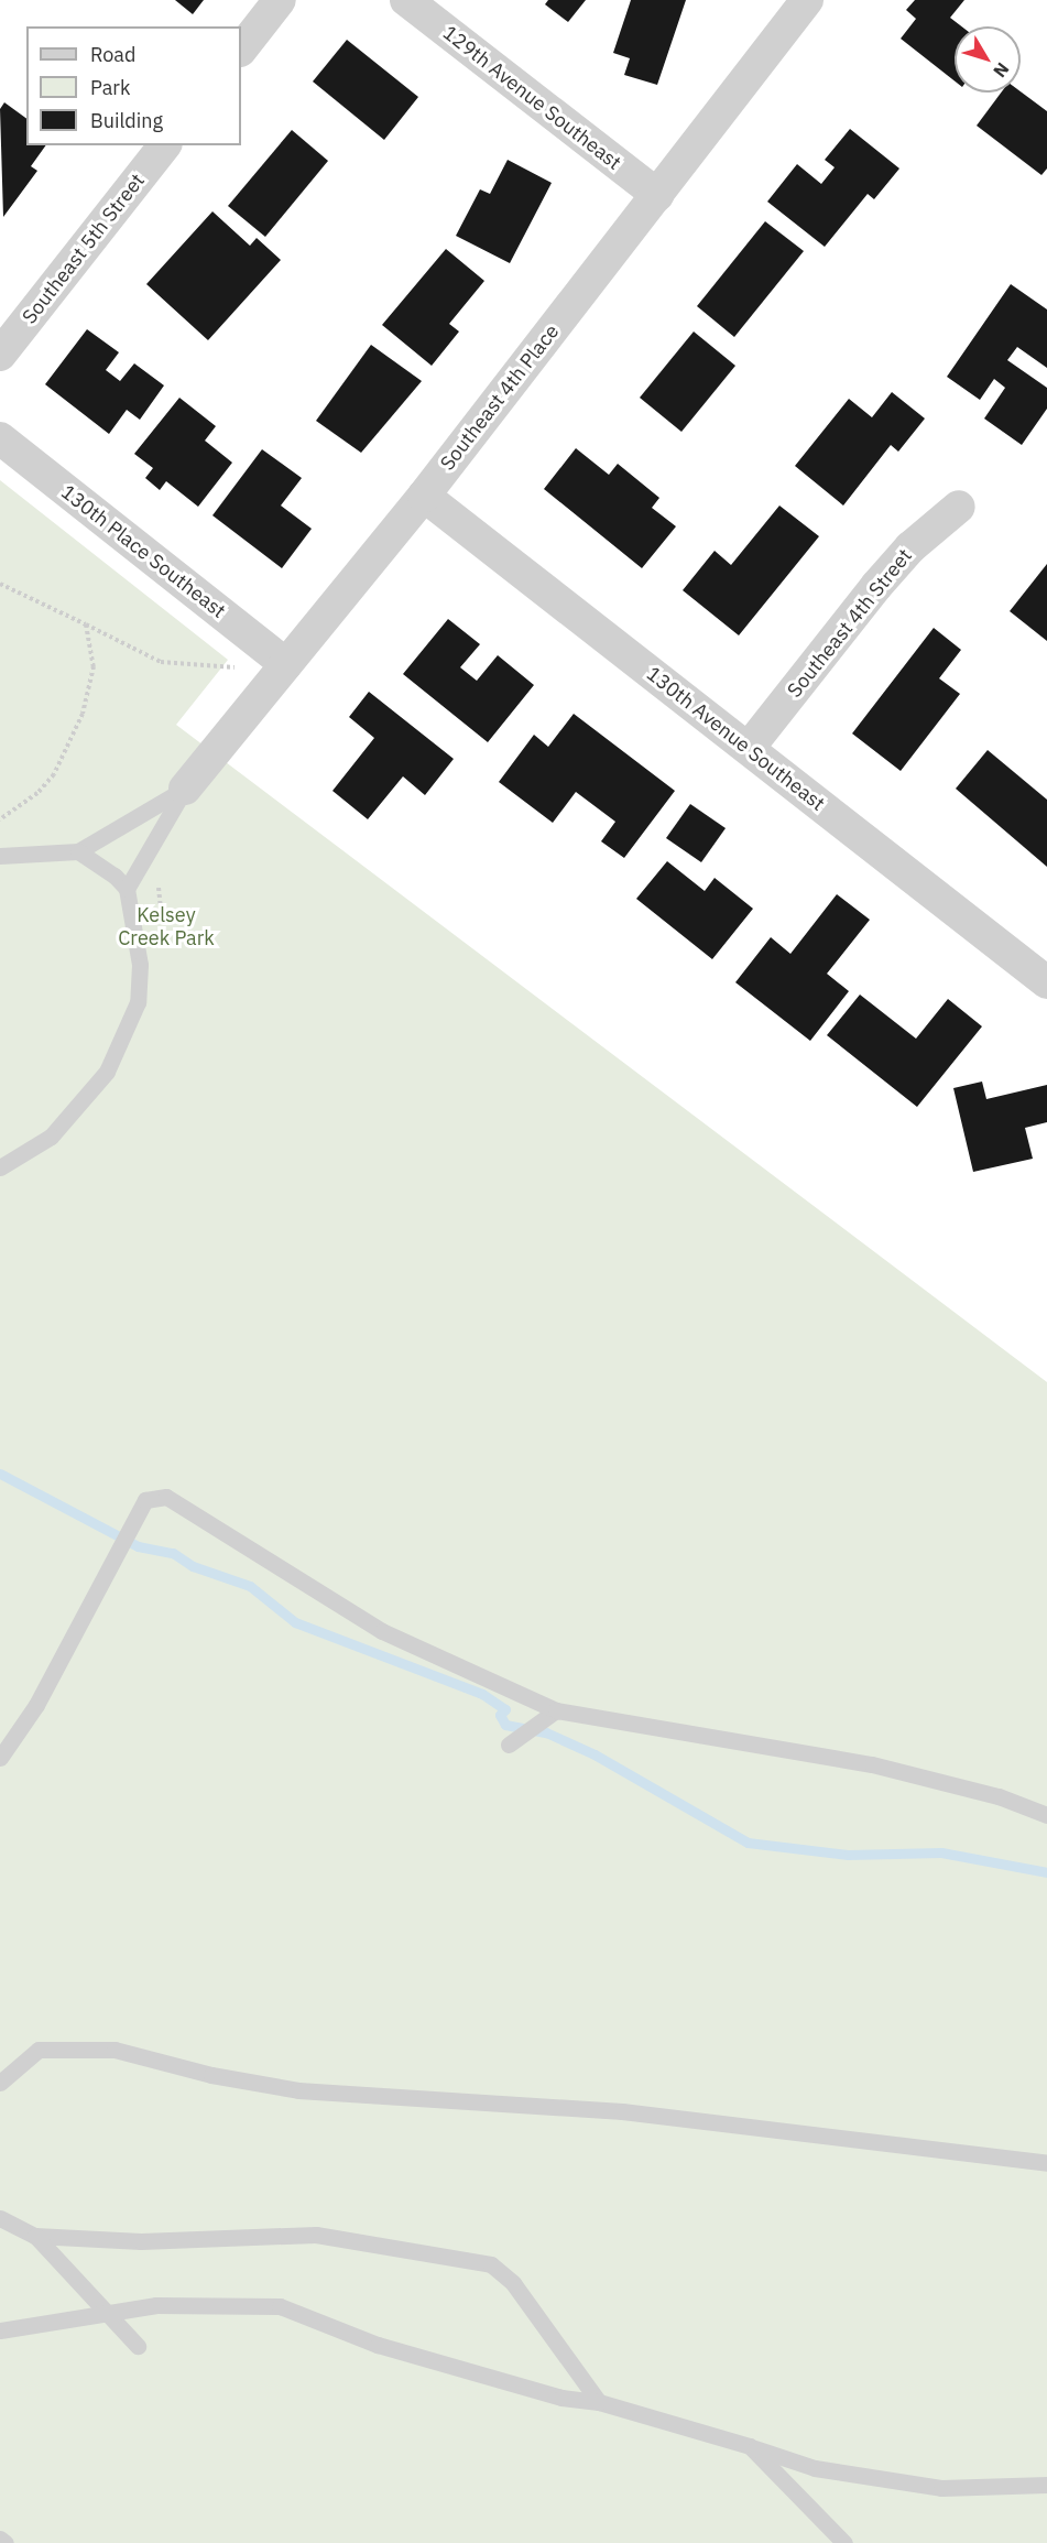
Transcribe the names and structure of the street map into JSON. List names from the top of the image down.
{
  "streets": {
    "street": [
      "129th Avenue Southeast",
      "Southeast 5th Street",
      "Southeast 4th Place",
      "130th Place Southeast",
      "Southeast 4th Street",
      "130th Avenue Southeast"
    ]
  },
  "crossings": [
    ["129th Avenue Southeast", "Southeast 4th Place"],
    ["Southeast 4th Place", "130th Place Southeast"],
    ["Southeast 4th Place", "130th Avenue Southeast"],
    ["Southeast 4th Street", "130th Avenue Southeast"]
  ],
  "parks": ["Kelsey Creek Park"],
  "legend": ["Road", "Park", "Building"],
  "north": "bottom right"
}
